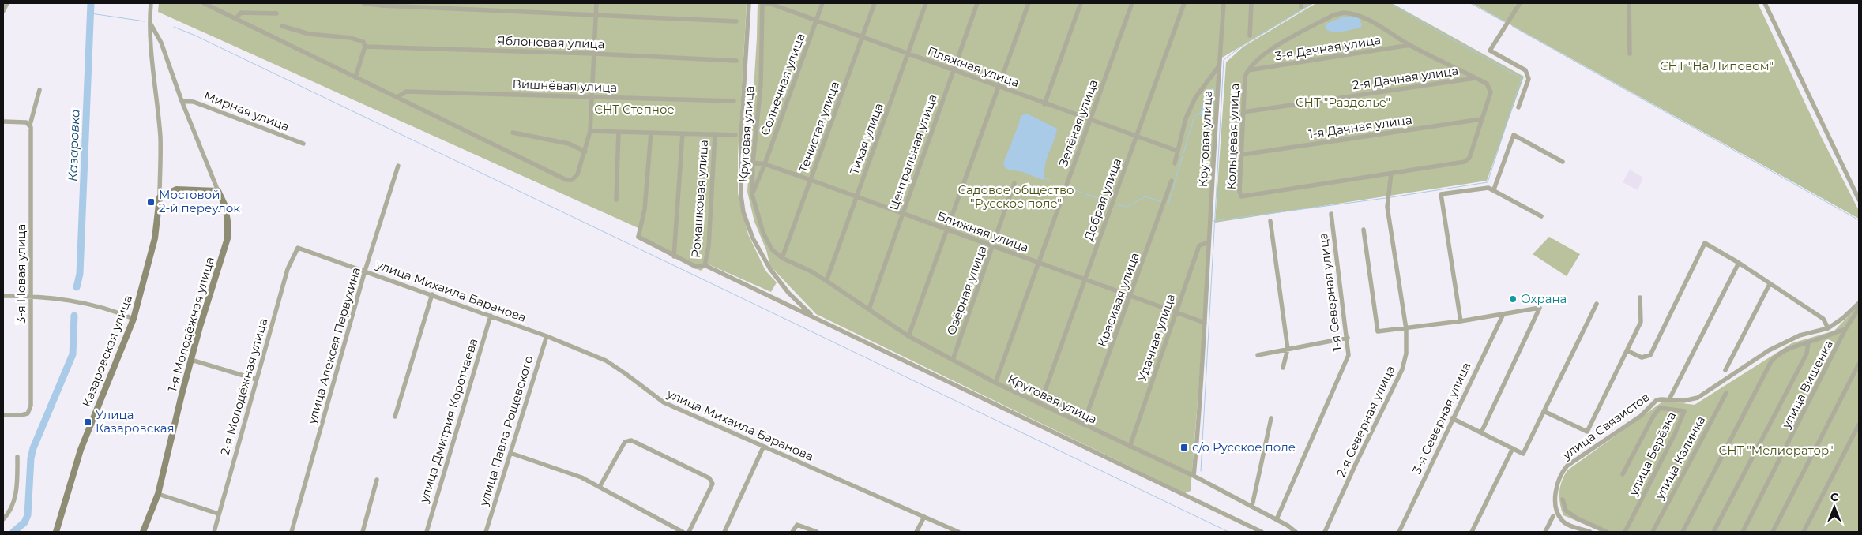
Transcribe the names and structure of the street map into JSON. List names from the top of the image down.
{
  "streets": {
    "street": [
      "Яблоневая улица",
      "3-я Дачная улица",
      "Пляжная улица",
      "2-я Дачная улица",
      "Солнечная улица",
      "Вишнёвая улица",
      "Мирная улица",
      "Зелёная улица",
      "Тенистая улица",
      "1-я Дачная улица",
      "Круговая улица",
      "Кольцевая улица",
      "Тихая улица",
      "Центральная улица",
      "Ромашковая улица",
      "Добрая улица",
      "Ближняя улица",
      "3-я Новая улица",
      "Озёрная улица",
      "улица Михаила Баранова",
      "1-я Северная улица",
      "Красивая улица",
      "1-я Молодёжная улица",
      "Удачная улица",
      "улица Алексея Первухина",
      "Казаровская улица",
      "улица Вишенка",
      "2-я Молодёжная улица",
      "3-я Северная улица",
      "улица Дмитрия Коротчаева",
      "2-я Северная улица",
      "улица Связистов",
      "улица Павла Рощевского",
      "улица Берёзка",
      "улица Калинка"
    ]
  },
  "crossings": [
    ["3-я Дачная улица", "Кольцевая улица"],
    ["Пляжная улица", "Солнечная улица"],
    ["Пляжная улица", "Зелёная улица"],
    ["Пляжная улица", "Тенистая улица"],
    ["Пляжная улица", "Круговая улица"],
    ["Пляжная улица", "Тихая улица"],
    ["Пляжная улица", "Центральная улица"],
    ["Пляжная улица", "Добрая улица"],
    ["2-я Дачная улица", "Кольцевая улица"],
    ["Солнечная улица", "Круговая улица"],
    ["Солнечная улица", "Ближняя улица"],
    ["Зелёная улица", "Круговая улица"],
    ["Зелёная улица", "Ближняя улица"],
    ["Тенистая улица", "Круговая улица"],
    ["Тенистая улица", "Ближняя улица"],
    ["1-я Дачная улица", "Кольцевая улица"],
    ["Круговая улица", "Тихая улица"],
    ["Круговая улица", "Центральная улица"],
    ["Круговая улица", "Добрая улица"],
    ["Круговая улица", "Ближняя улица"],
    ["Круговая улица", "Озёрная улица"],
    ["Круговая улица", "Красивая улица"],
    ["Круговая улица", "Удачная улица"],
    ["Кольцевая улица", "2-я Северная улица"],
    ["Тихая улица", "Ближняя улица"],
    ["Центральная улица", "Ближняя улица"],
    ["Добрая улица", "Ближняя улица"],
    ["Ближняя улица", "Озёрная улица"],
    ["Ближняя улица", "Красивая улица"],
    ["Ближняя улица", "Удачная улица"],
    ["улица Михаила Баранова", "улица Алексея Первухина"],
    ["улица Михаила Баранова", "2-я Молодёжная улица"],
    ["улица Михаила Баранова", "улица Дмитрия Коротчаева"],
    ["улица Михаила Баранова", "улица Павла Рощевского"]
  ],
  "water": ["Казаровка"],
  "parks": [
    "СНТ \"На Липовом\"",
    "СНТ \"Раздолье\"",
    "СНТ Степное",
    "Садовое общество \"Русское поле\"",
    "СНТ \"Мелиоратор\""
  ],
  "places": {
    "transit": ["Мостовой 2-й переулок", "Улица Казаровская", "с/о Русское поле"],
    "other": ["Охрана"]
  },
  "north": "top"
}
